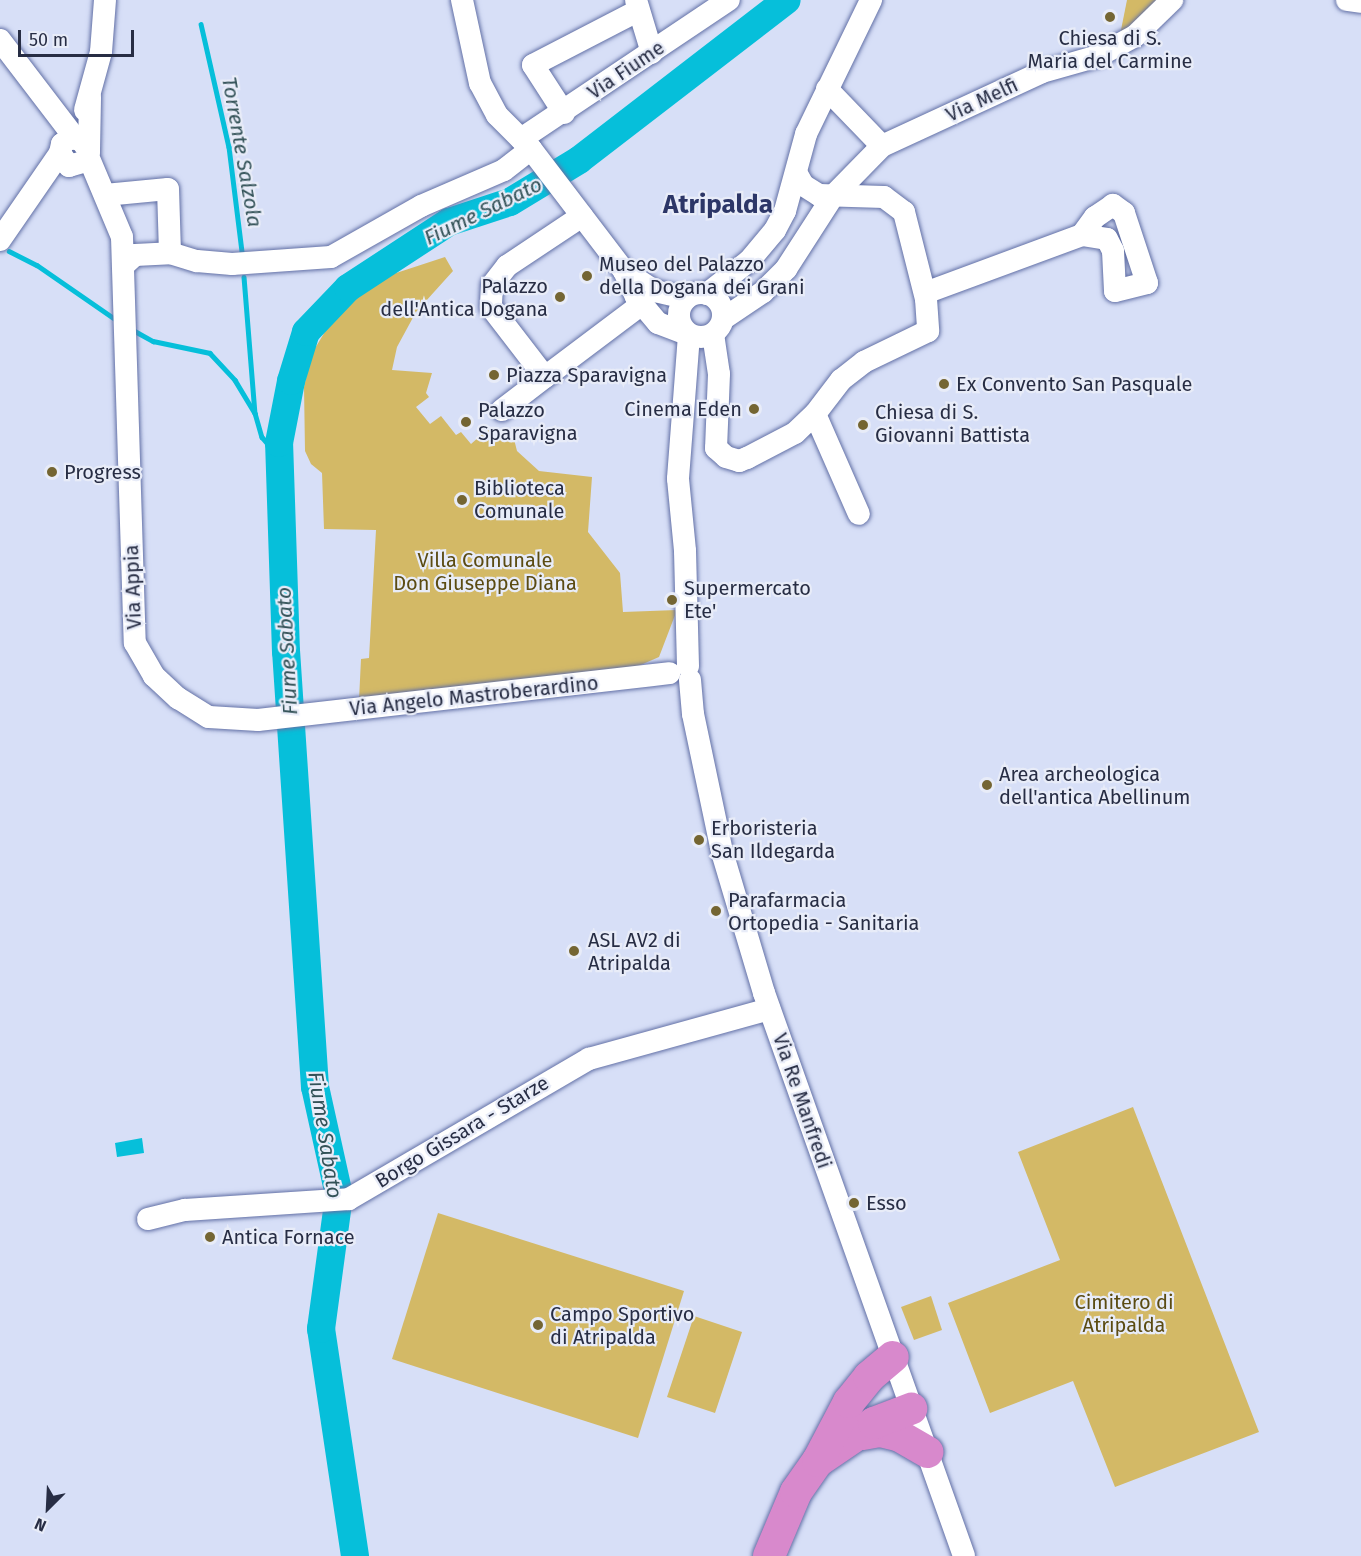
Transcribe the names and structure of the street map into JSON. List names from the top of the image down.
{
  "streets": {
    "street": [
      "Via Fiume",
      "Via Melfi",
      "Via Appia",
      "Via Angelo Mastroberardino",
      "Via Re Manfredi",
      "Borgo Gissara - Starze"
    ]
  },
  "crossings": [
    ["Via Fiume", "Via Appia"],
    ["Via Appia", "Via Angelo Mastroberardino"],
    ["Via Angelo Mastroberardino", "Via Re Manfredi"],
    ["Via Re Manfredi", "Borgo Gissara - Starze"]
  ],
  "districts": ["Atripalda"],
  "water": ["Torrente Salzola", "Fiume Sabato"],
  "parks": ["Villa Comunale Don Giuseppe Diana", "Cimitero di Atripalda"],
  "places": [
    "Chiesa di S. Maria del Carmine",
    "Museo del Palazzo della Dogana dei Grani",
    "Palazzo dell'Antica Dogana",
    "Piazza Sparavigna",
    "Ex Convento San Pasquale",
    "Cinema Eden",
    "Palazzo Sparavigna",
    "Chiesa di S. Giovanni Battista",
    "Progress",
    "Biblioteca Comunale",
    "Supermercato Ete'",
    "Area archeologica dell'antica Abellinum",
    "Erboristeria San Ildegarda",
    "Parafarmacia Ortopedia - Sanitaria",
    "ASL AV2 di Atripalda",
    "Esso",
    "Antica Fornace",
    "Campo Sportivo di Atripalda"
  ],
  "scale_bar": "50 m",
  "north": "bottom left"
}
